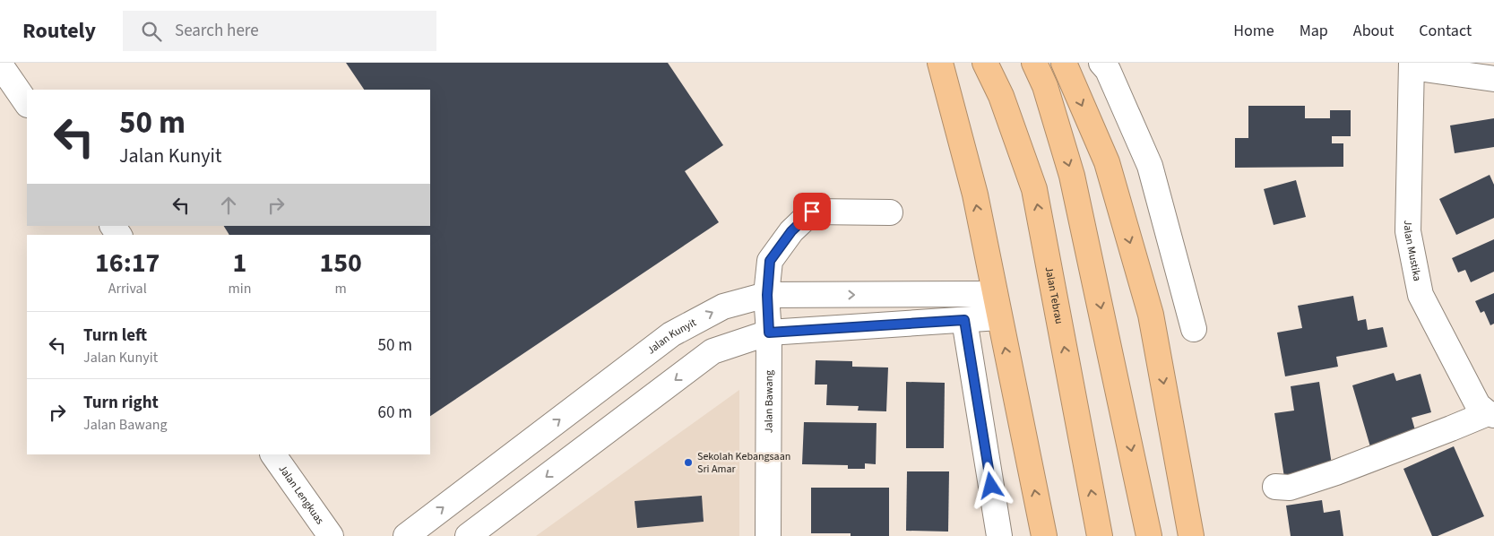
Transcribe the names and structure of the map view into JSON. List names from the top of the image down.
{
  "streets": {
    "highway": ["Jalan Tebrau"],
    "street": [
      "Jalan Mustika",
      "Jalan Kunyit",
      "Jalan Bawang",
      "Jalan Lengkuas"
    ]
  },
  "crossings": [
    ["Jalan Kunyit", "Jalan Bawang"]
  ],
  "places": ["Sekolah Kebangsaan Sri Amar"],
  "page": {
    "header": "Routely",
    "search": "Search here",
    "nav": [
      "Home",
      "Map",
      "About",
      "Contact"
    ],
    "turn": ["50 m", "Jalan Kunyit"],
    "eta": [
      "16:17",
      "Arrival",
      "1",
      "min",
      "150",
      "m"
    ],
    "list": [
      {
        "name": "Turn left",
        "note": "Jalan Kunyit",
        "value": "50 m"
      },
      {
        "name": "Turn right",
        "note": "Jalan Bawang",
        "value": "60 m"
      }
    ]
  }
}
